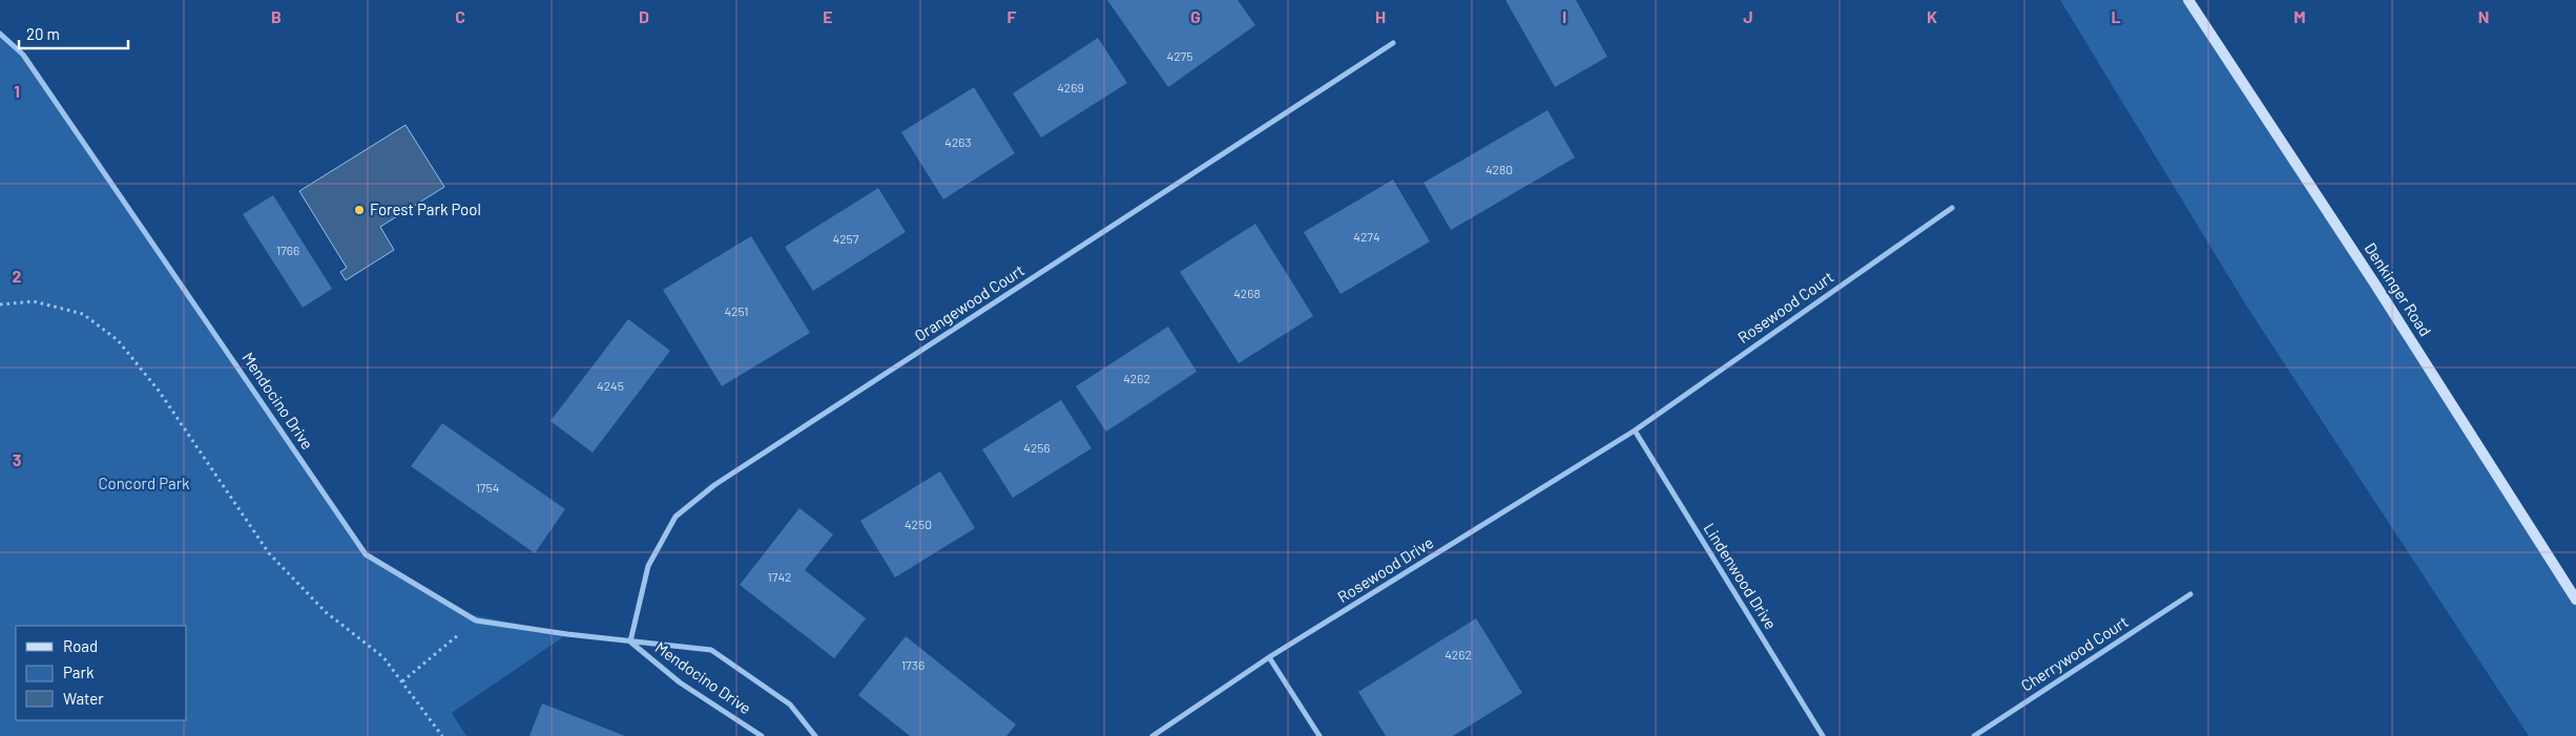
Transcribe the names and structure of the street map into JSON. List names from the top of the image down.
{
  "streets": {
    "street": [
      "Denkinger Road",
      "Orangewood Court",
      "Rosewood Court",
      "Mendocino Drive",
      "Rosewood Drive",
      "Lindenwood Drive",
      "Cherrywood Court"
    ]
  },
  "crossings": [
    ["Orangewood Court", "Mendocino Drive"],
    ["Rosewood Court", "Rosewood Drive"],
    ["Rosewood Court", "Lindenwood Drive"],
    ["Rosewood Drive", "Lindenwood Drive"]
  ],
  "parks": ["Concord Park"],
  "places": ["Forest Park Pool"],
  "house_numbers": [
    "4275",
    "4269",
    "4263",
    "4280",
    "4274",
    "4257",
    "1766",
    "4268",
    "4251",
    "4262",
    "4245",
    "4256",
    "1754",
    "4250",
    "1742",
    "4262",
    "1736"
  ],
  "legend": ["Road", "Park", "Water"],
  "scale_bar": "20 m",
  "grid": {
    "columns": [
      "B",
      "C",
      "D",
      "E",
      "F",
      "G",
      "H",
      "I",
      "J",
      "K",
      "L",
      "M",
      "N"
    ],
    "rows": ["1", "2", "3"]
  }
}
